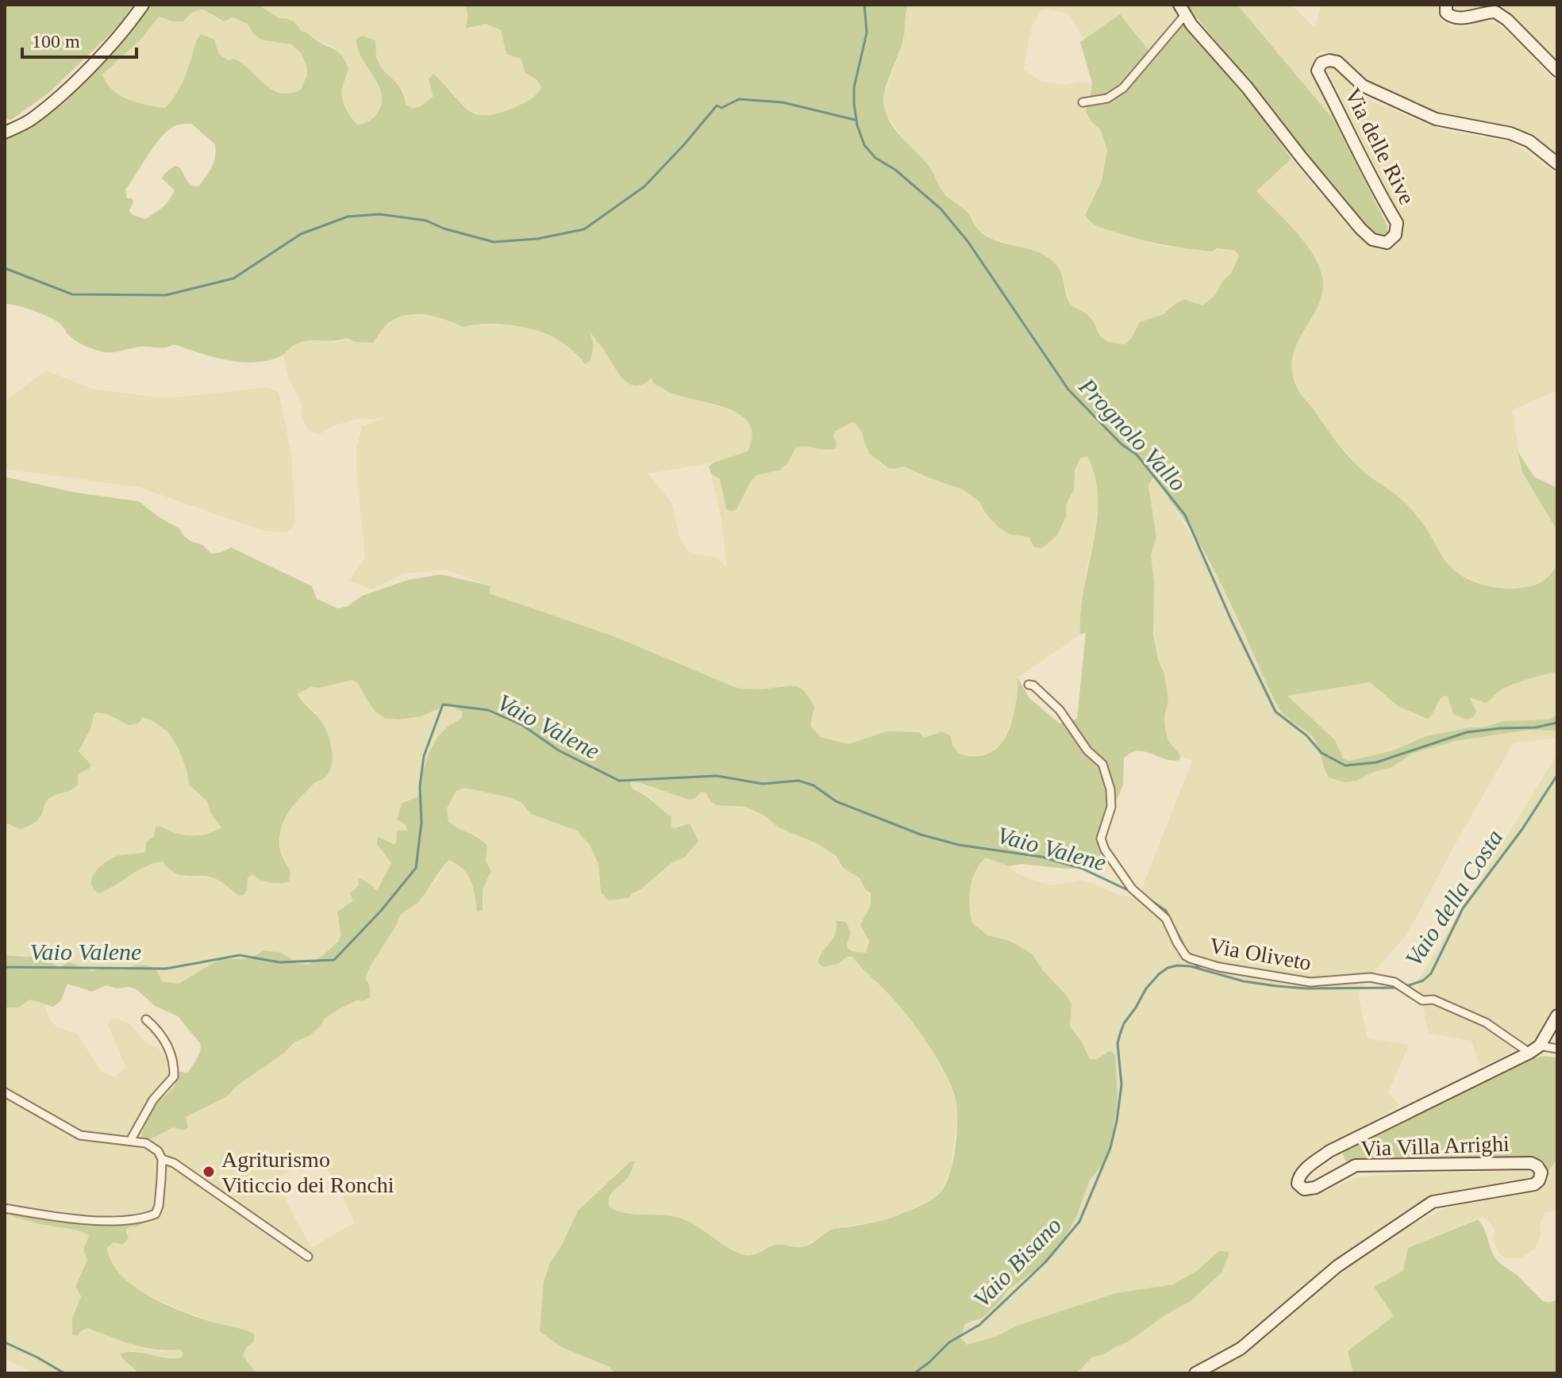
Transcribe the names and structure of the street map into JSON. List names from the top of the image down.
{
  "streets": {
    "street": ["Via delle Rive", "Via Oliveto", "Via Villa Arrighi"]
  },
  "crossings": [
    ["Via Oliveto", "Via Villa Arrighi"]
  ],
  "water": [
    "Prognolo Vallo",
    "Vaio Valene",
    "Vaio della Costa",
    "Vaio Bisano"
  ],
  "places": ["Agriturismo Viticcio dei Ronchi"],
  "scale_bar": "100 m"
}
